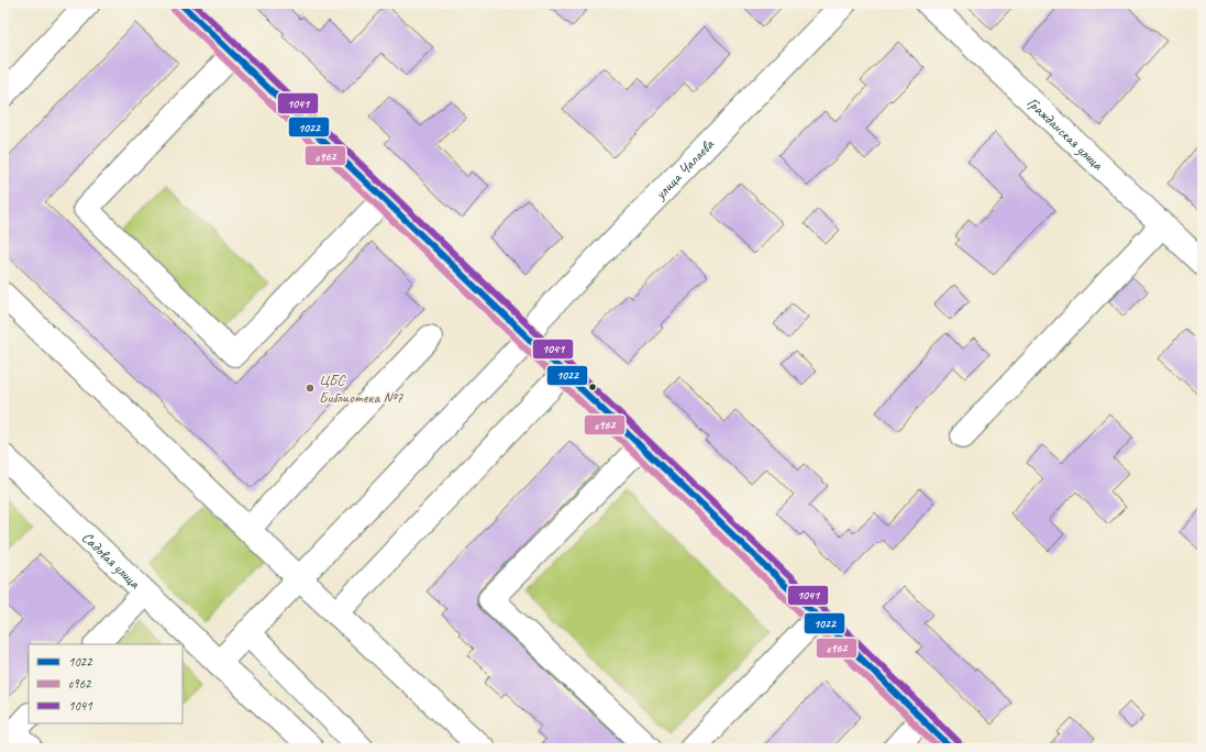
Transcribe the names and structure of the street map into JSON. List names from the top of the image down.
{
  "streets": {
    "street": ["Гражданская улица", "улица Чапаева", "Садовая улица"]
  },
  "crossings": [
    ["улица Чапаева", "Садовая улица"]
  ],
  "places": ["ЦБС Библиотека №7"],
  "lines": ["transit line 1022", "transit line 1041", "transit line с962"],
  "legend": ["1022", "с962", "1041"]
}
